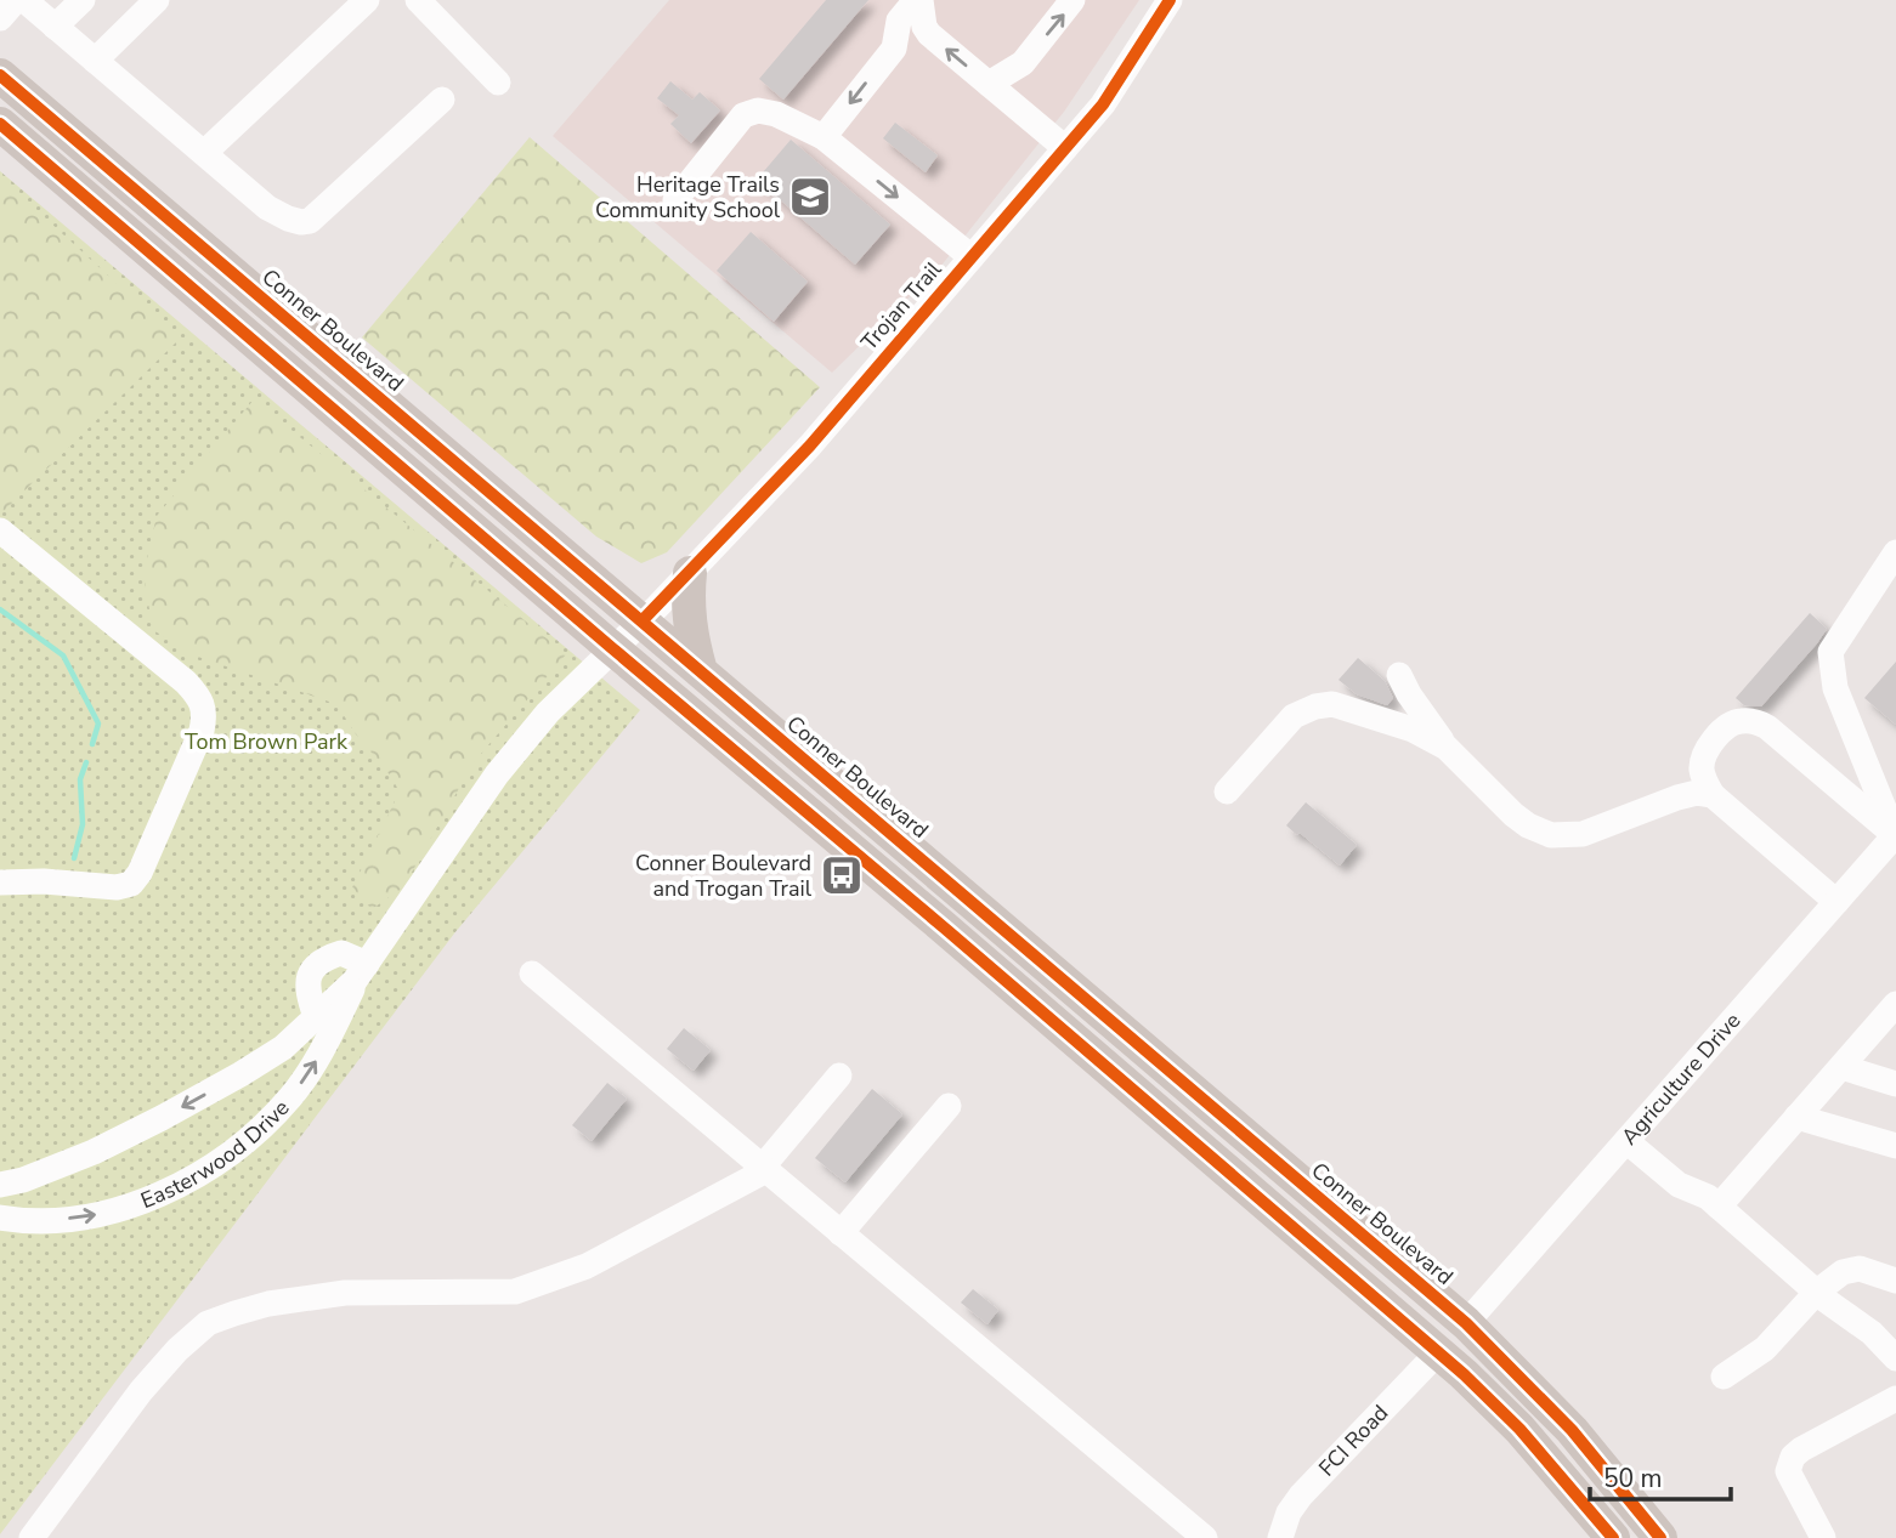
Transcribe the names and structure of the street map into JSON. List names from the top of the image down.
{
  "streets": {
    "main road": ["Conner Boulevard"],
    "street": [
      "Trojan Trail",
      "Agriculture Drive",
      "Easterwood Drive",
      "FCI Road"
    ]
  },
  "crossings": [
    ["Trojan Trail", "Conner Boulevard"],
    ["Trojan Trail", "Easterwood Drive"],
    ["Conner Boulevard", "Agriculture Drive"],
    ["Conner Boulevard", "Easterwood Drive"]
  ],
  "parks": ["Tom Brown Park"],
  "places": {
    "school or university": ["Heritage Trails Community School"],
    "bus stop": ["Conner Boulevard and Trogan Trail"]
  },
  "scale_bar": "50 m"
}
